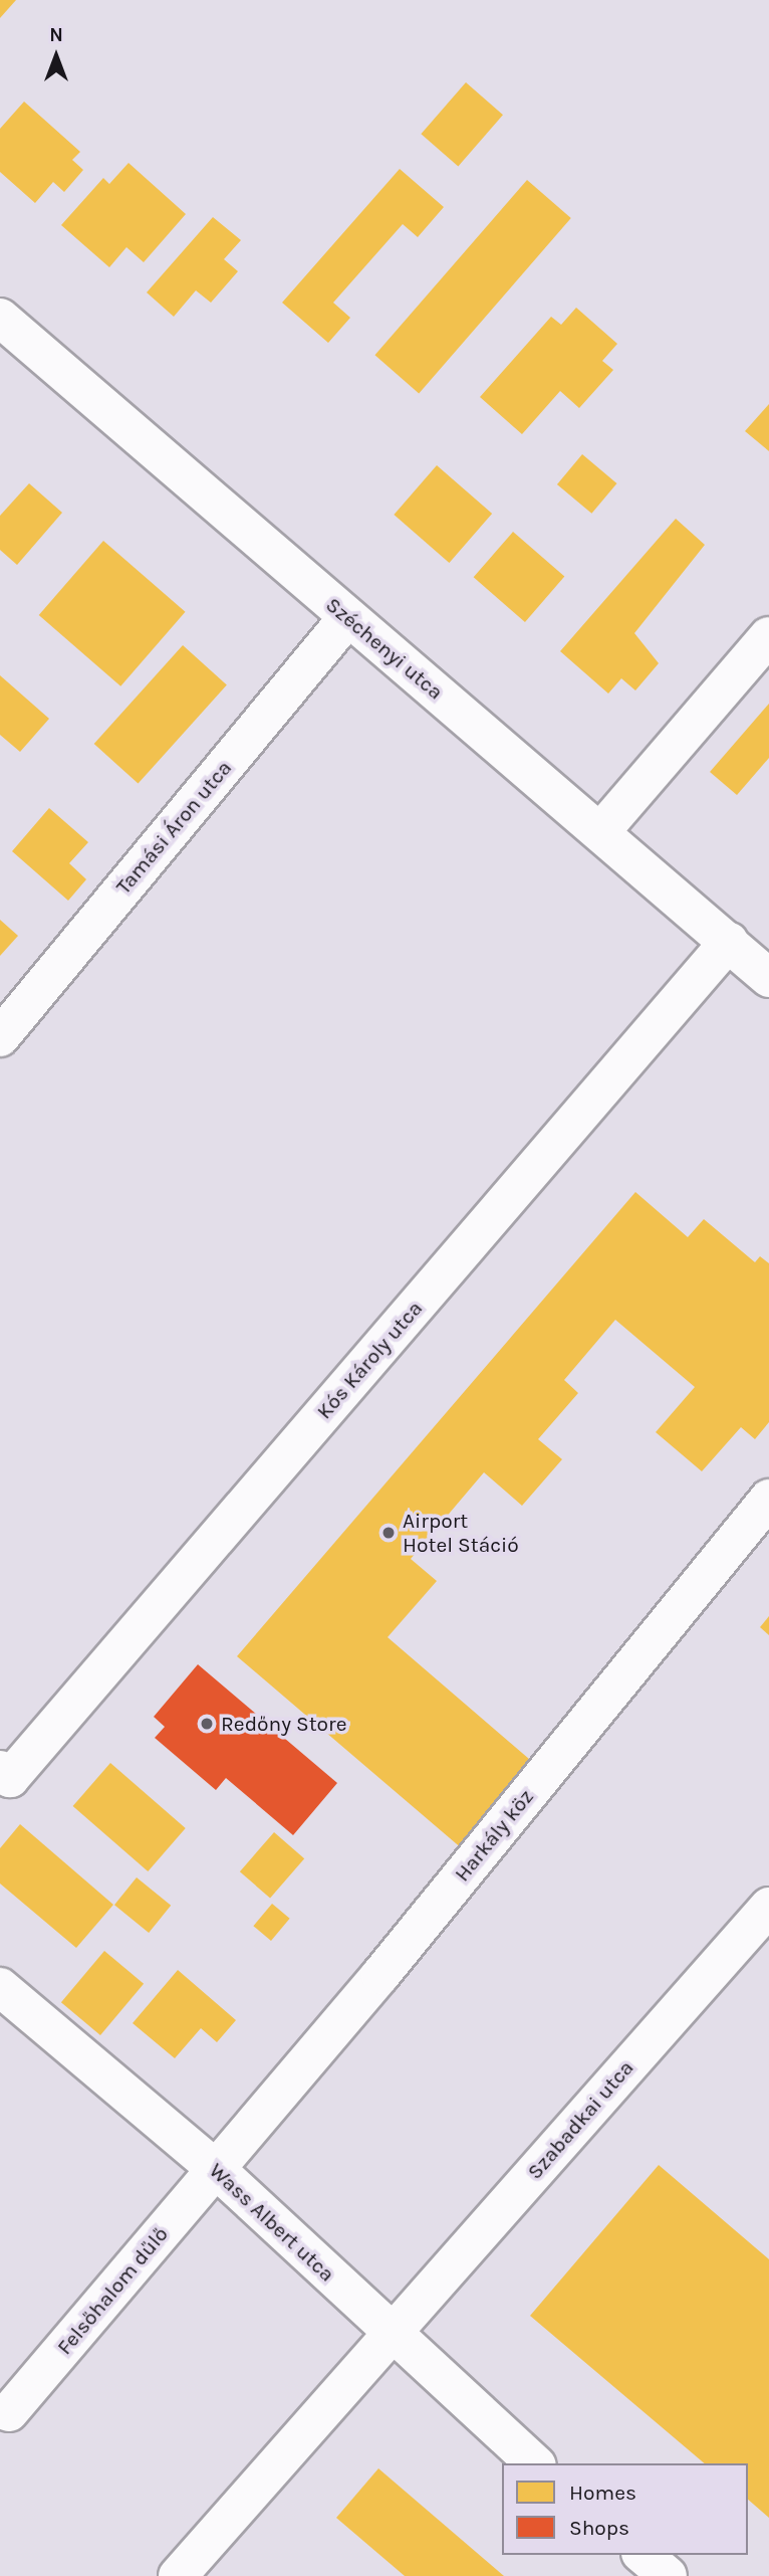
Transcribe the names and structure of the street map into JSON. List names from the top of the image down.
{
  "streets": {
    "street": [
      "Széchenyi utca",
      "Tamási Áron utca",
      "Kós Károly utca",
      "Harkály köz",
      "Szabadkai utca",
      "Wass Albert utca",
      "Felsőhalom dűlő"
    ]
  },
  "crossings": [
    ["Széchenyi utca", "Tamási Áron utca"],
    ["Széchenyi utca", "Kós Károly utca"],
    ["Harkály köz", "Wass Albert utca"],
    ["Harkály köz", "Felsőhalom dűlő"],
    ["Szabadkai utca", "Wass Albert utca"],
    ["Wass Albert utca", "Felsőhalom dűlő"]
  ],
  "places": ["Airport Hotel Stáció", "Redőny Store"],
  "legend": ["Homes", "Shops"],
  "north": "top"
}
